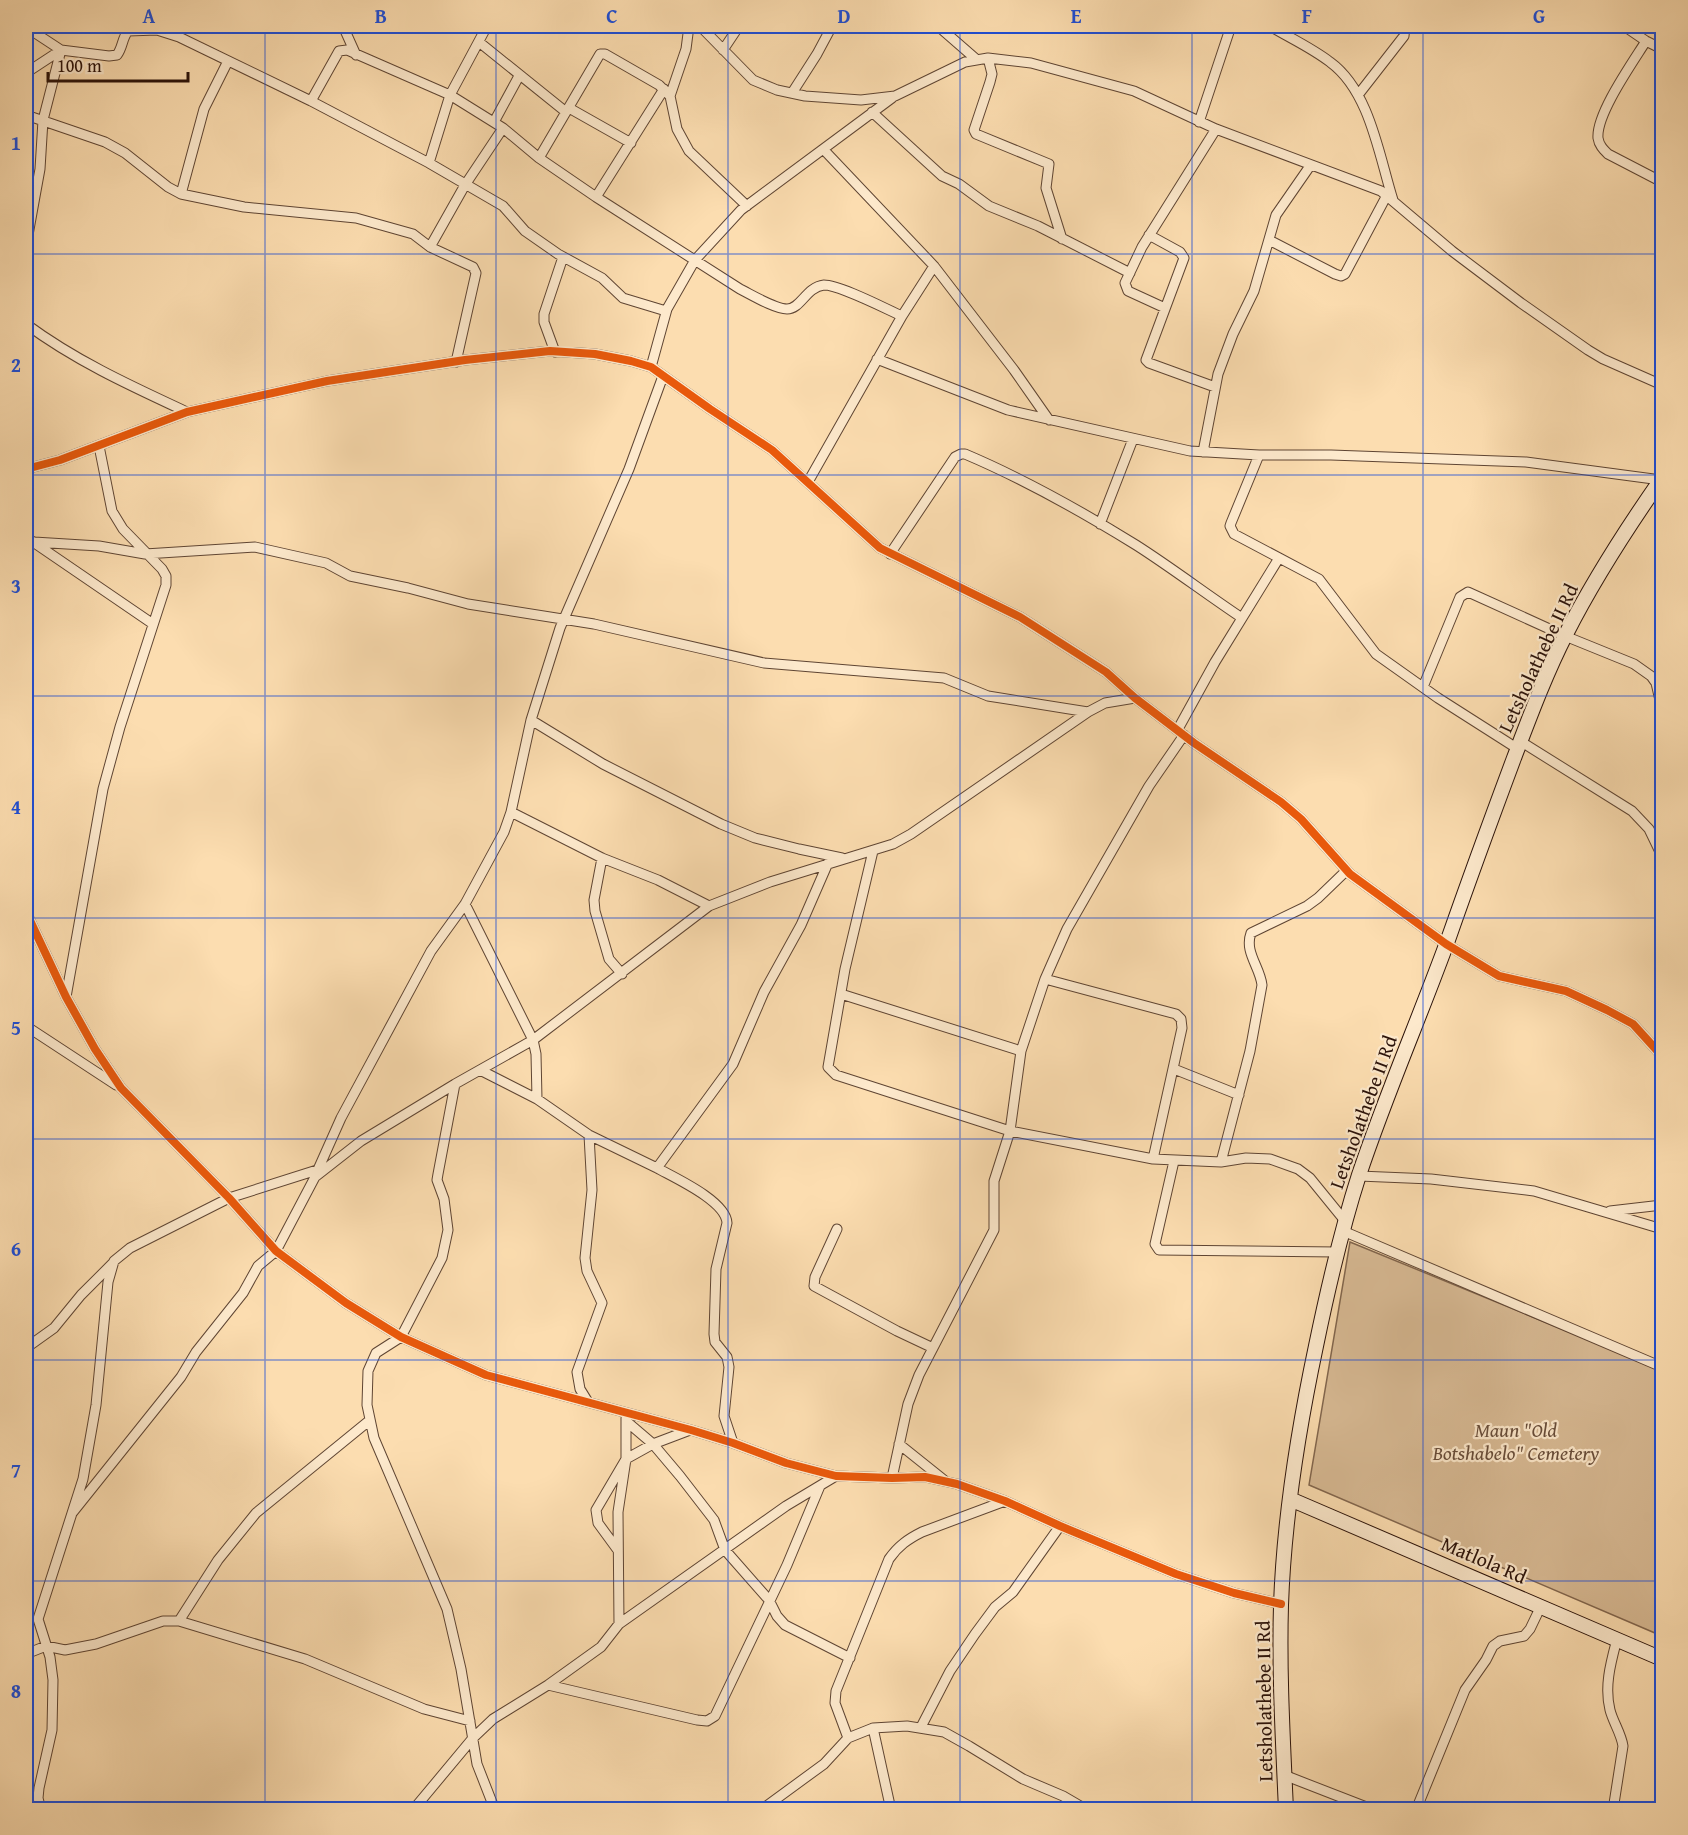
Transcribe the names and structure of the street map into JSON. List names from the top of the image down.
{
  "streets": {
    "street": ["Letsholathebe II Rd", "Matlola Rd"]
  },
  "crossings": [
    ["Letsholathebe II Rd", "Matlola Rd"]
  ],
  "parks": ["Maun \"Old Botshabelo\" Cemetery"],
  "scale_bar": "100 m",
  "grid": {
    "columns": [
      "A",
      "B",
      "C",
      "D",
      "E",
      "F",
      "G"
    ],
    "rows": [
      "1",
      "2",
      "3",
      "4",
      "5",
      "6",
      "7",
      "8"
    ]
  }
}
